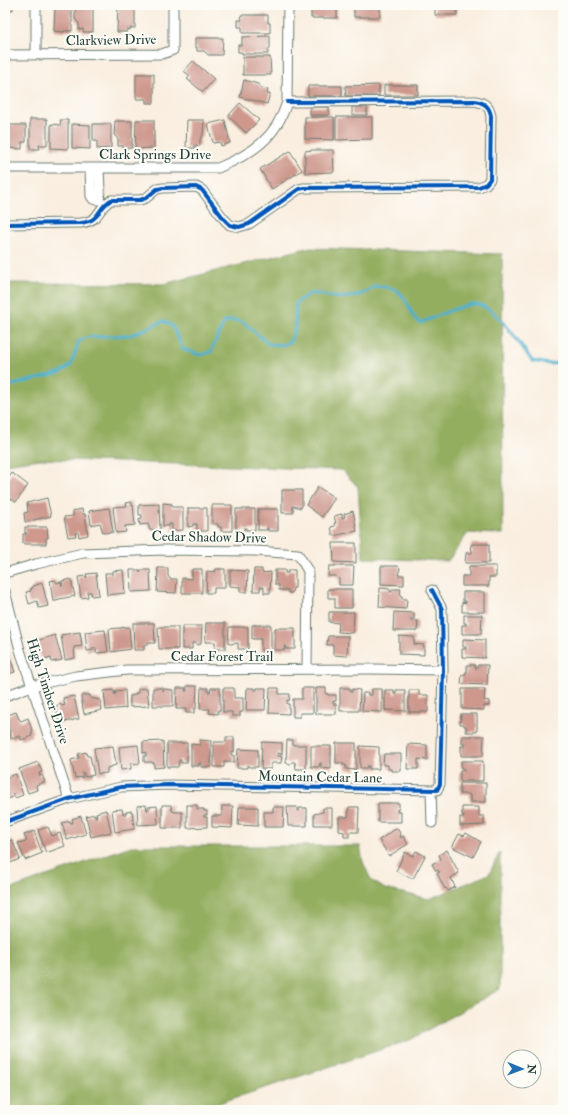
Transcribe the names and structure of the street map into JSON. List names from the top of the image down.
{
  "streets": {
    "street": [
      "Clarkview Drive",
      "Clark Springs Drive",
      "Cedar Shadow Drive",
      "Cedar Forest Trail",
      "High Timber Drive",
      "Mountain Cedar Lane"
    ]
  },
  "crossings": [
    ["Cedar Shadow Drive", "Cedar Forest Trail"],
    ["Cedar Forest Trail", "High Timber Drive"],
    ["High Timber Drive", "Mountain Cedar Lane"]
  ],
  "north": "right"
}
